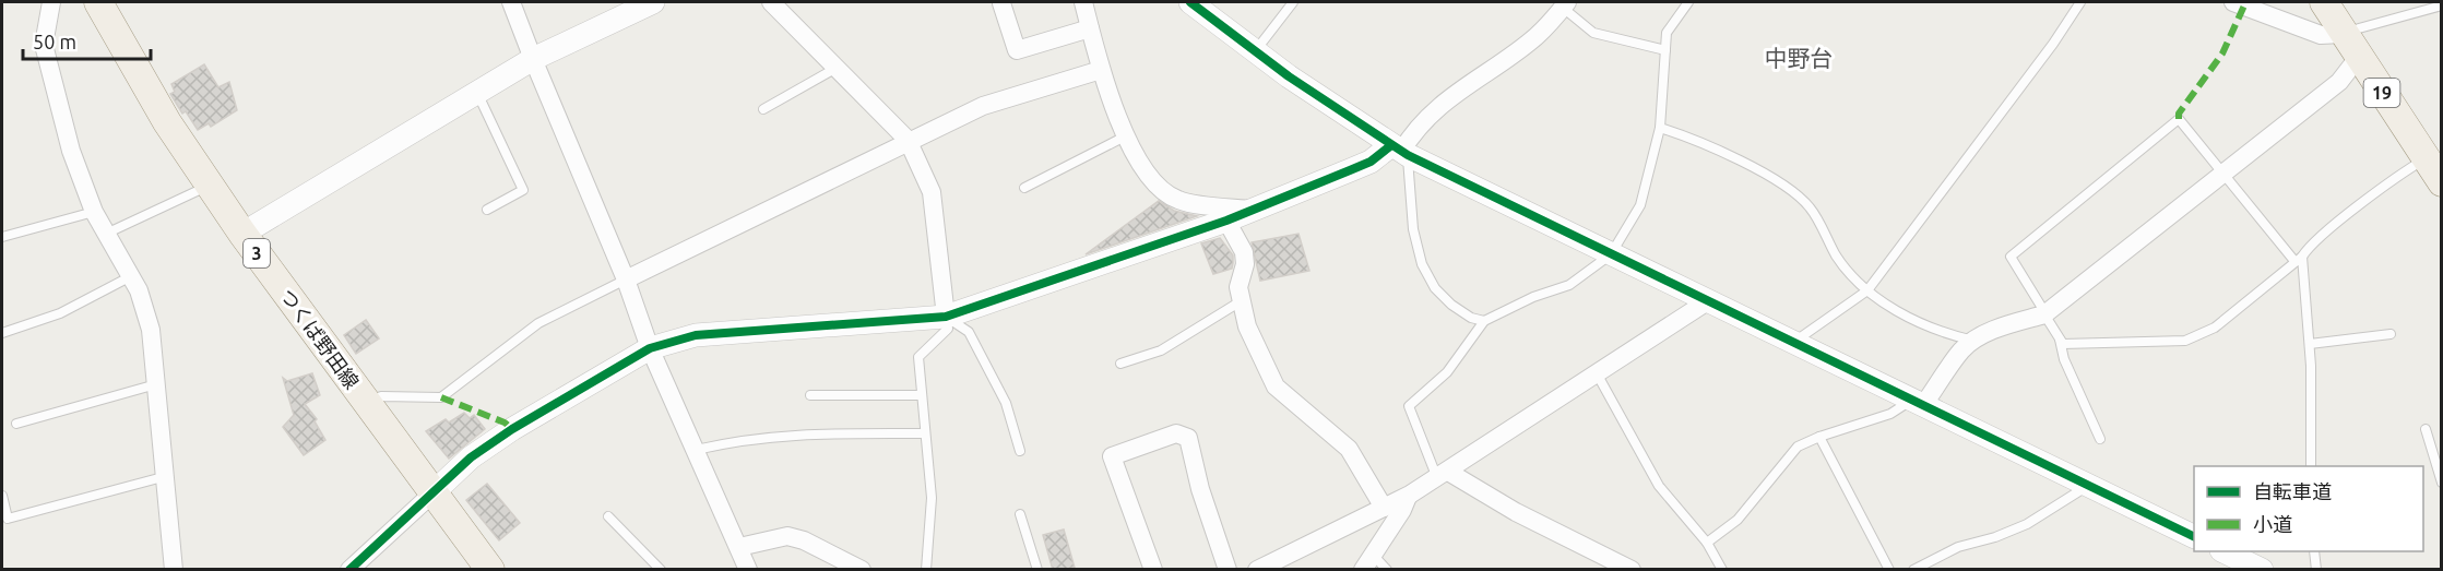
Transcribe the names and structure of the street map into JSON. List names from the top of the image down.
{
  "streets": {
    "main road": ["19", "3", "つくば野田線"]
  },
  "districts": ["中野台"],
  "legend": ["自転車道", "小道"],
  "scale_bar": "50 m"
}
